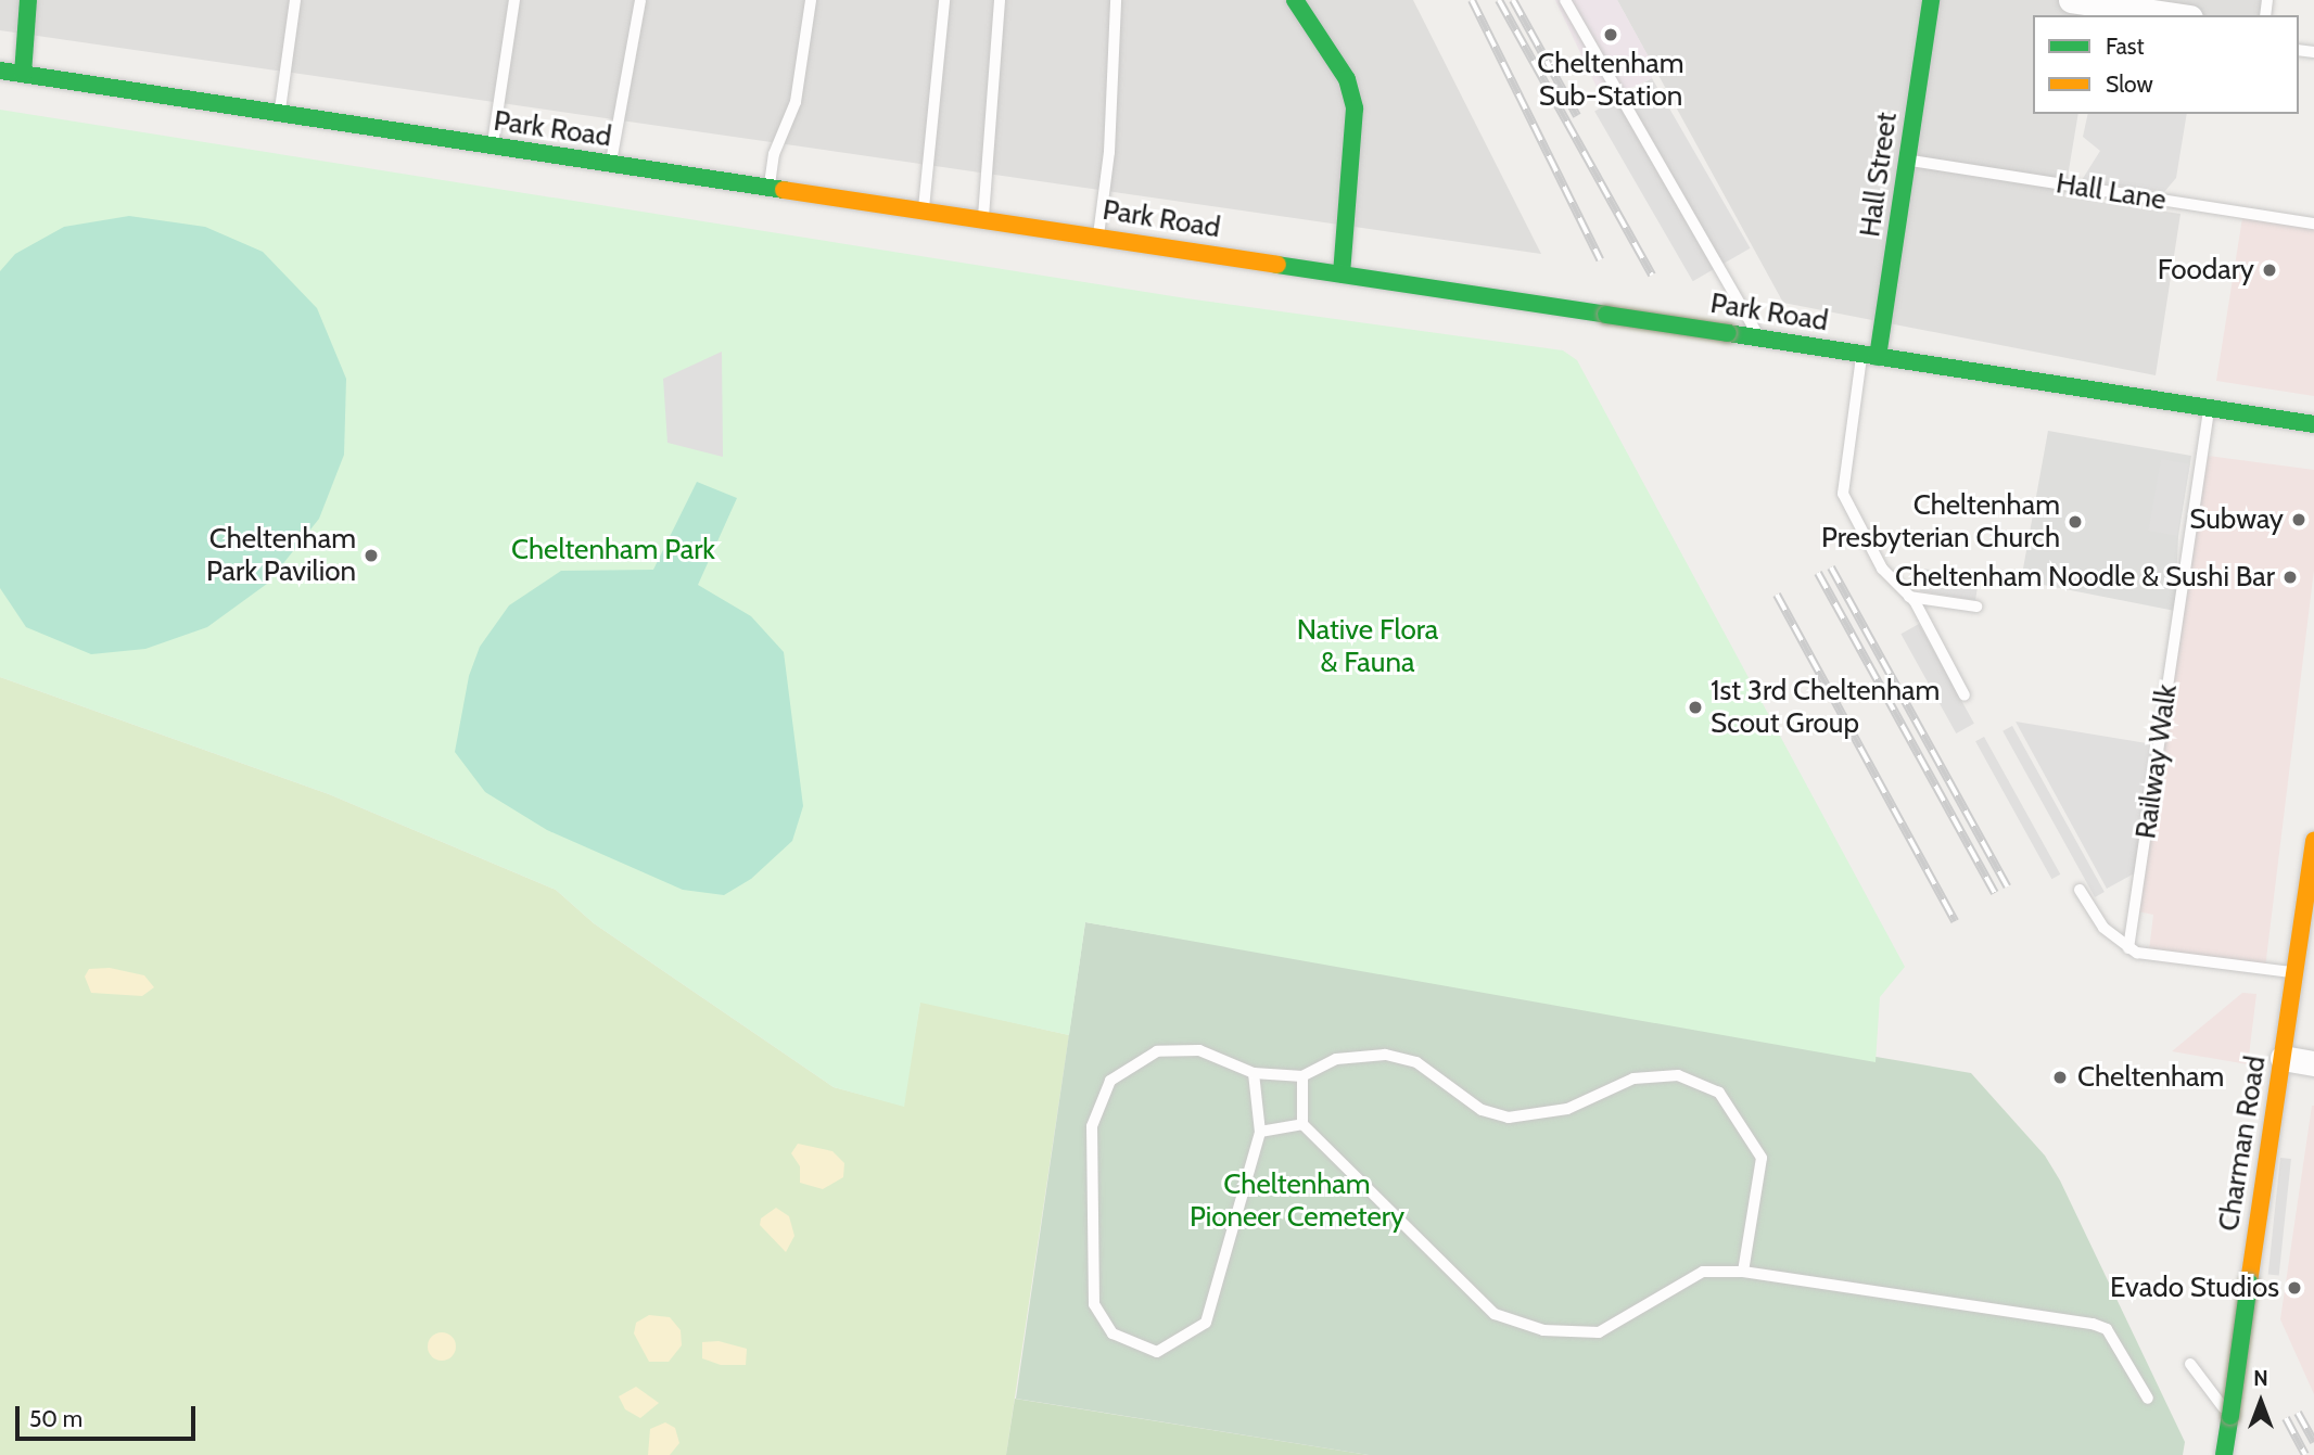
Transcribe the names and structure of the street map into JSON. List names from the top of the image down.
{
  "streets": {
    "street": ["Park Road", "Hall Street", "Charman Road"],
    "lane": ["Hall Lane", "Railway Walk"]
  },
  "crossings": [
    ["Park Road", "Hall Street"],
    ["Park Road", "Railway Walk"],
    ["Hall Street", "Hall Lane"]
  ],
  "parks": ["Cheltenham Park", "Native Flora & Fauna", "Cheltenham Pioneer Cemetery"],
  "places": [
    "Cheltenham Sub-Station",
    "Foodary",
    "Subway",
    "Cheltenham Presbyterian Church",
    "Cheltenham Park Pavilion",
    "Cheltenham Noodle & Sushi Bar",
    "1st 3rd Cheltenham Scout Group",
    "Cheltenham",
    "Evado Studios"
  ],
  "legend": ["Fast", "Slow"],
  "scale_bar": "50 m",
  "north": "top"
}
